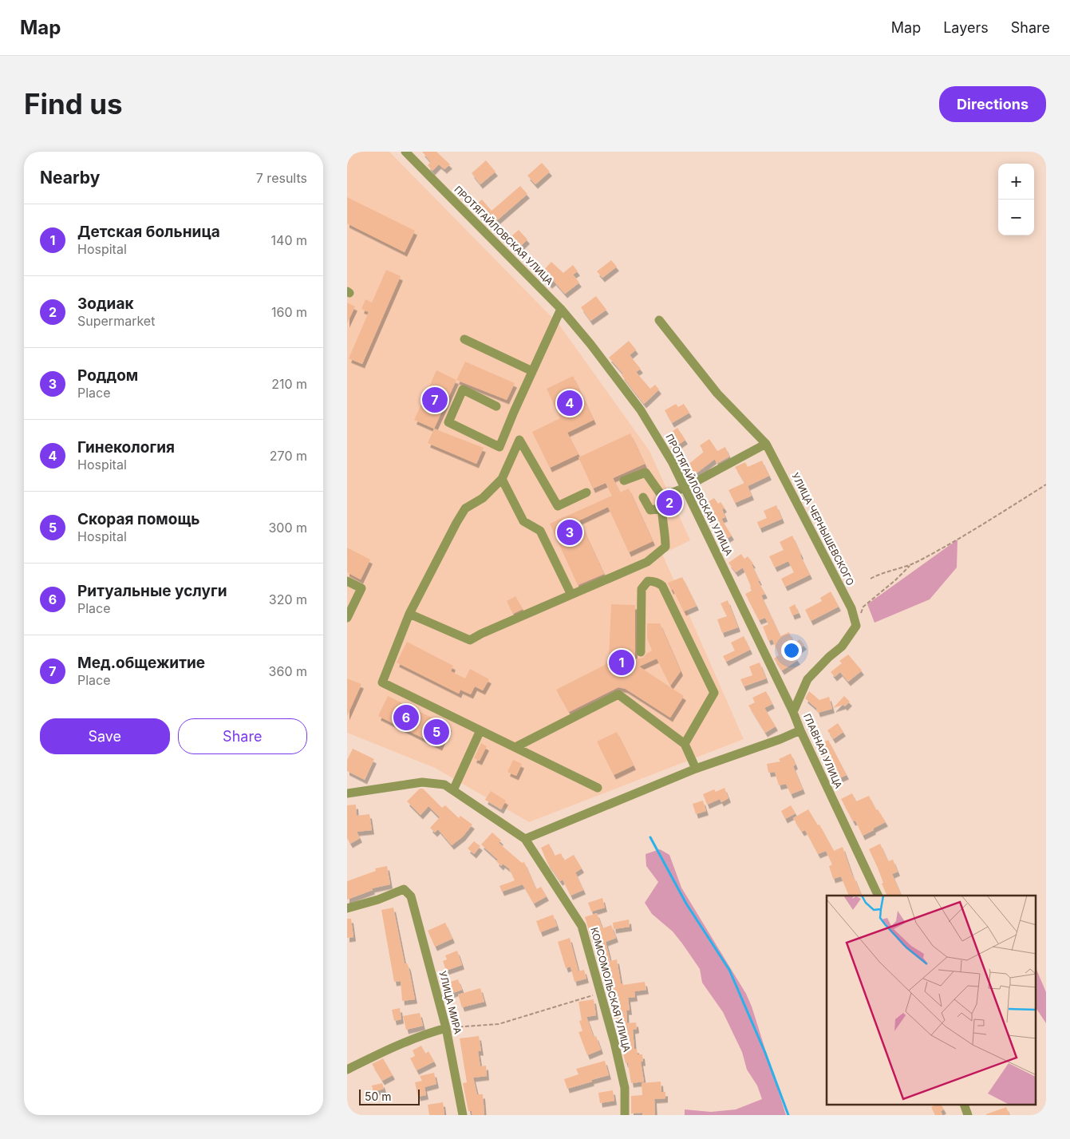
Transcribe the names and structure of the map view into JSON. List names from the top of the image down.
{
  "streets": {
    "street": [
      "ПРОТЯГАЙЛОВСКАЯ УЛИЦА",
      "УЛИЦА ЧЕРНЫШЕВСКОГО",
      "ГЛАВНАЯ УЛИЦА",
      "КОМСОМОЛЬСКАЯ УЛИЦА",
      "УЛИЦА МИРА"
    ]
  },
  "crossings": [
    ["ПРОТЯГАЙЛОВСКАЯ УЛИЦА", "ГЛАВНАЯ УЛИЦА"],
    ["УЛИЦА ЧЕРНЫШЕВСКОГО", "ГЛАВНАЯ УЛИЦА"]
  ],
  "scale_bar": "50 m",
  "page": {
    "header": "Map",
    "nav": ["Map", "Layers", "Share"],
    "buttons": [
      "Directions",
      ["Save", "Share"]
    ],
    "title": "Find us",
    "heading": ["Nearby", "7 results"],
    "map_buttons": ["+", "−"],
    "list": [
      {
        "mark": "1",
        "name": "Детская больница",
        "note": "Hospital",
        "value": "140 m"
      },
      {
        "mark": "2",
        "name": "Зодиак",
        "note": "Supermarket",
        "value": "160 m"
      },
      {
        "mark": "3",
        "name": "Роддом",
        "note": "Place",
        "value": "210 m"
      },
      {
        "mark": "4",
        "name": "Гинекология",
        "note": "Hospital",
        "value": "270 m"
      },
      {
        "mark": "5",
        "name": "Скорая помощь",
        "note": "Hospital",
        "value": "300 m"
      },
      {
        "mark": "6",
        "name": "Ритуальные услуги",
        "note": "Place",
        "value": "320 m"
      },
      {
        "mark": "7",
        "name": "Мед.общежитие",
        "note": "Place",
        "value": "360 m"
      }
    ],
    "pins": [
      "7",
      "4",
      "2",
      "3",
      "1",
      "6",
      "5"
    ],
    "scale": "50 m"
  }
}
